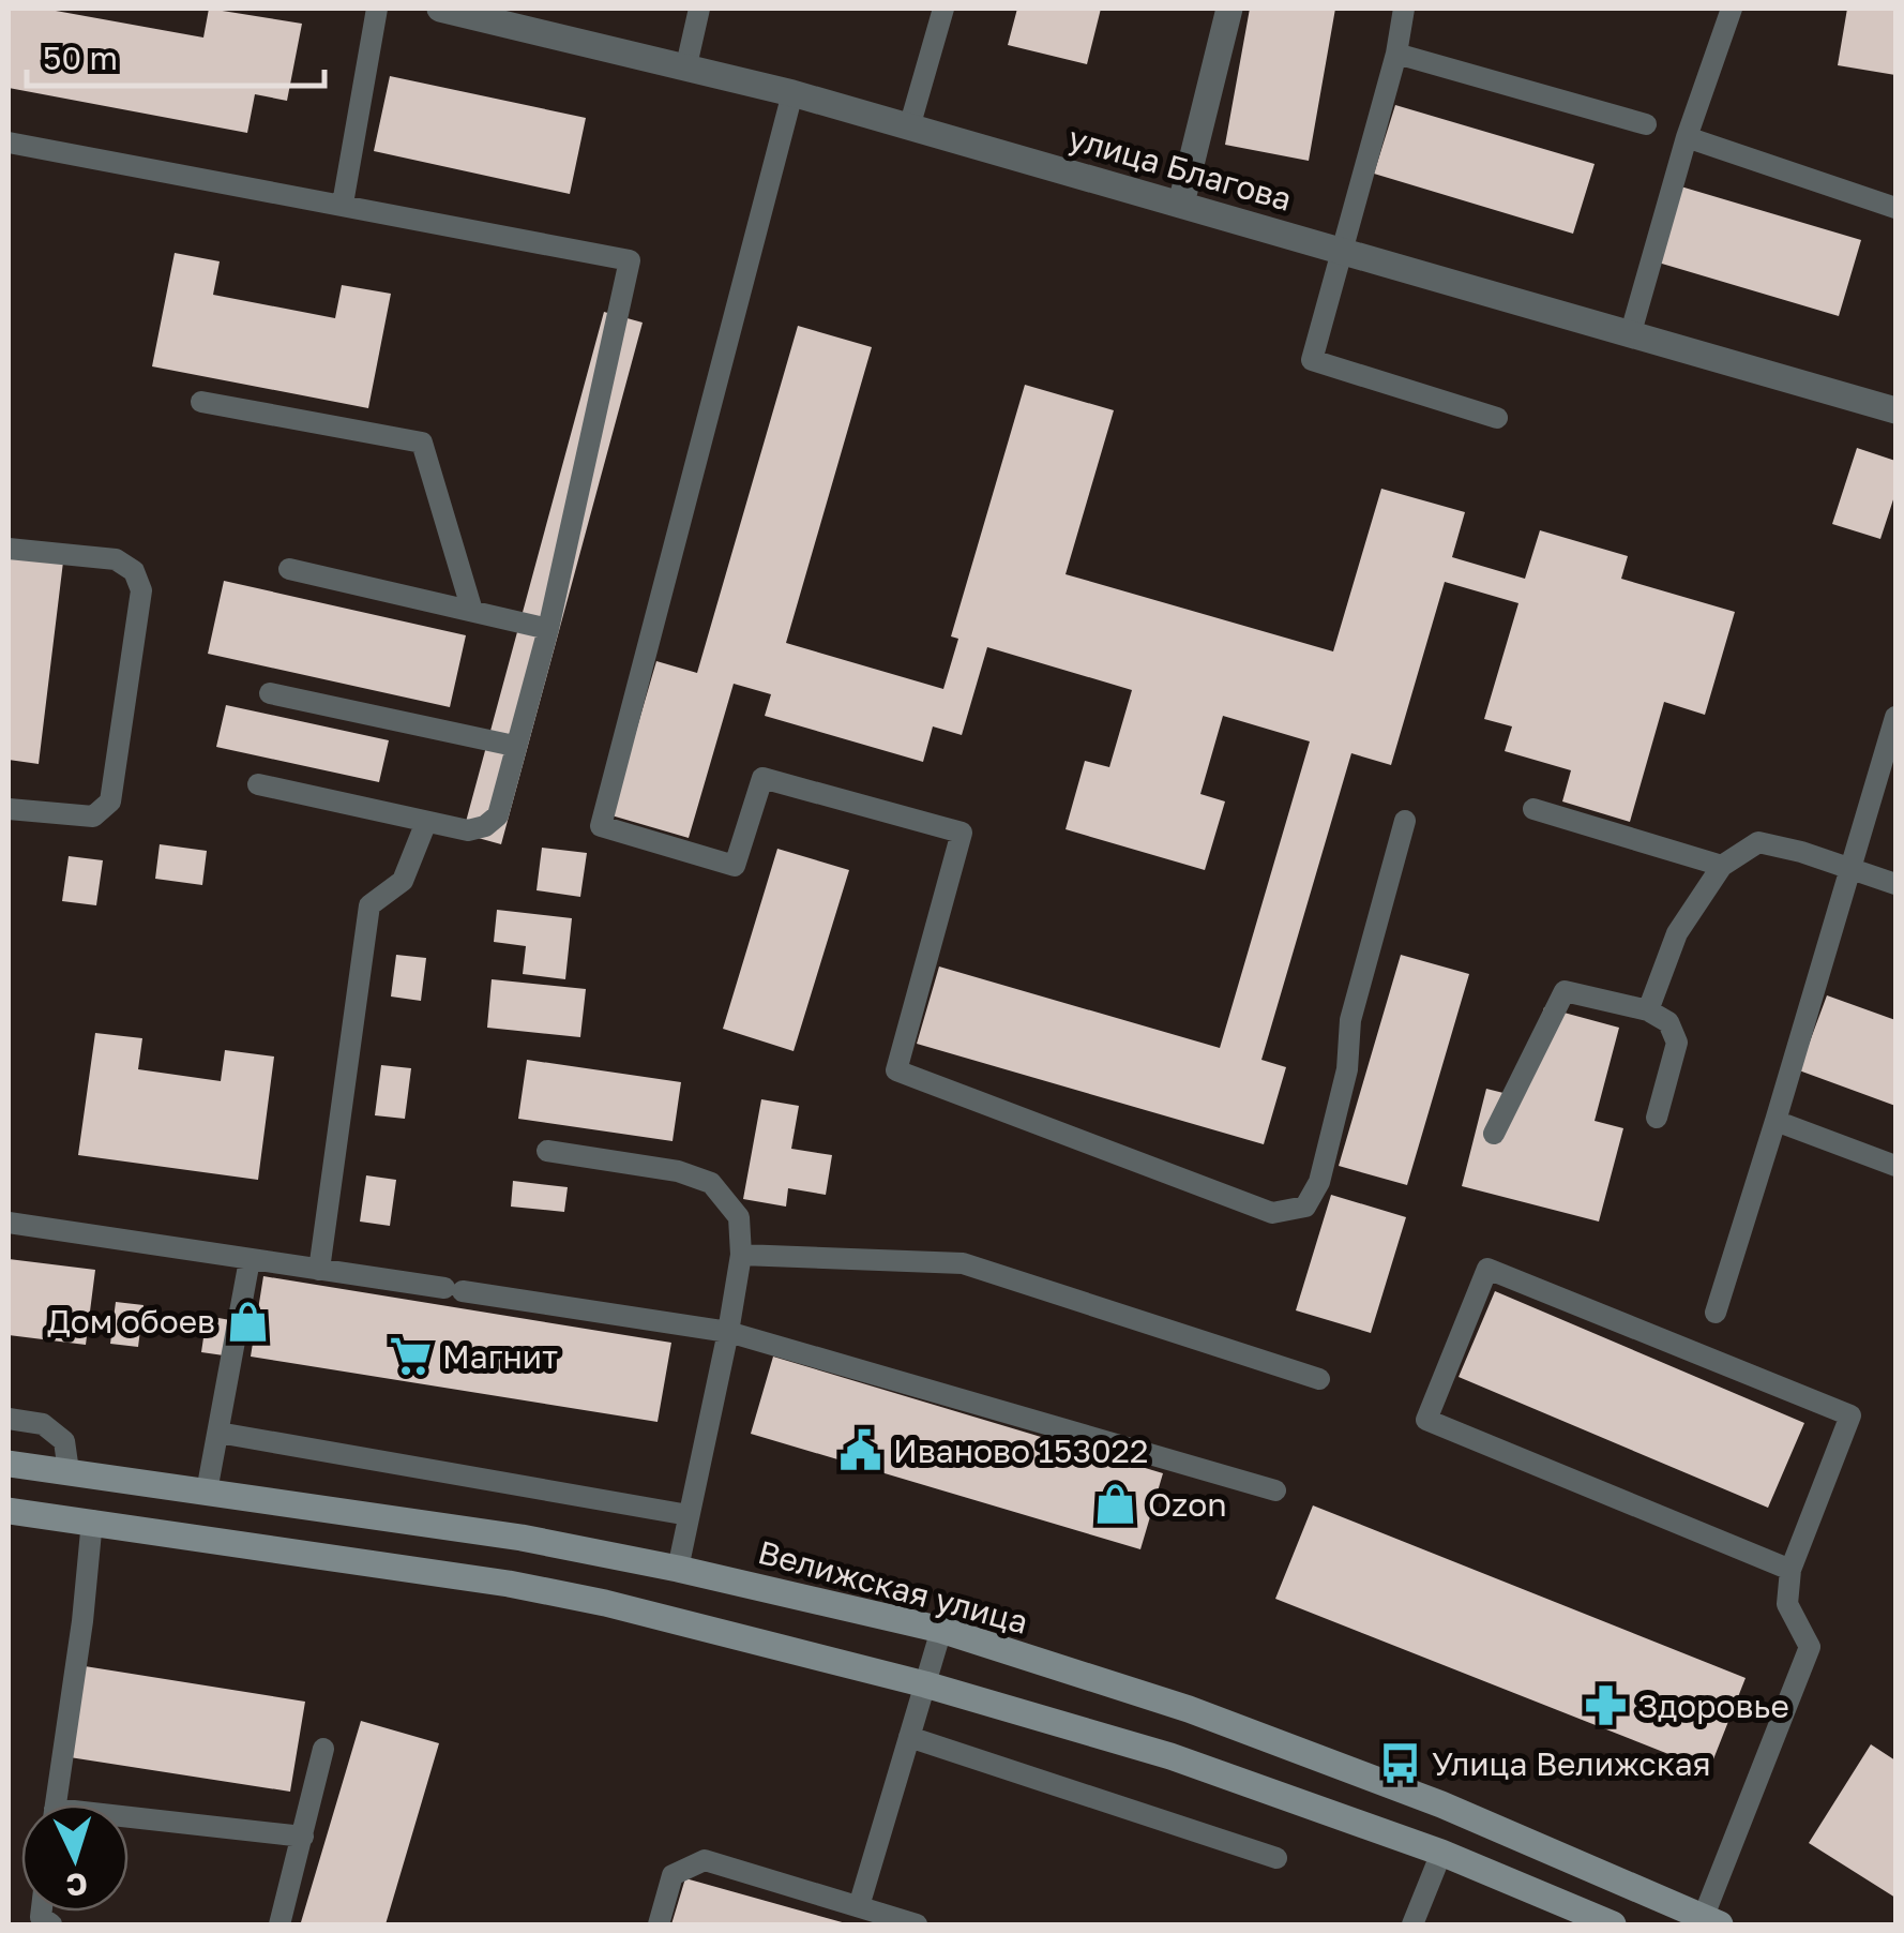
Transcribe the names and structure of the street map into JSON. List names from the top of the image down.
{
  "streets": {
    "main road": ["Велижская улица"],
    "street": ["улица Благова"]
  },
  "places": {
    "shop": ["Дом обоев", "Ozon"],
    "supermarket": ["Магнит"],
    "public building": ["Иваново 153022"],
    "pharmacy": ["Здоровье"],
    "bus stop": ["Улица Велижская"]
  },
  "scale_bar": "50 m",
  "north": "bottom"
}
